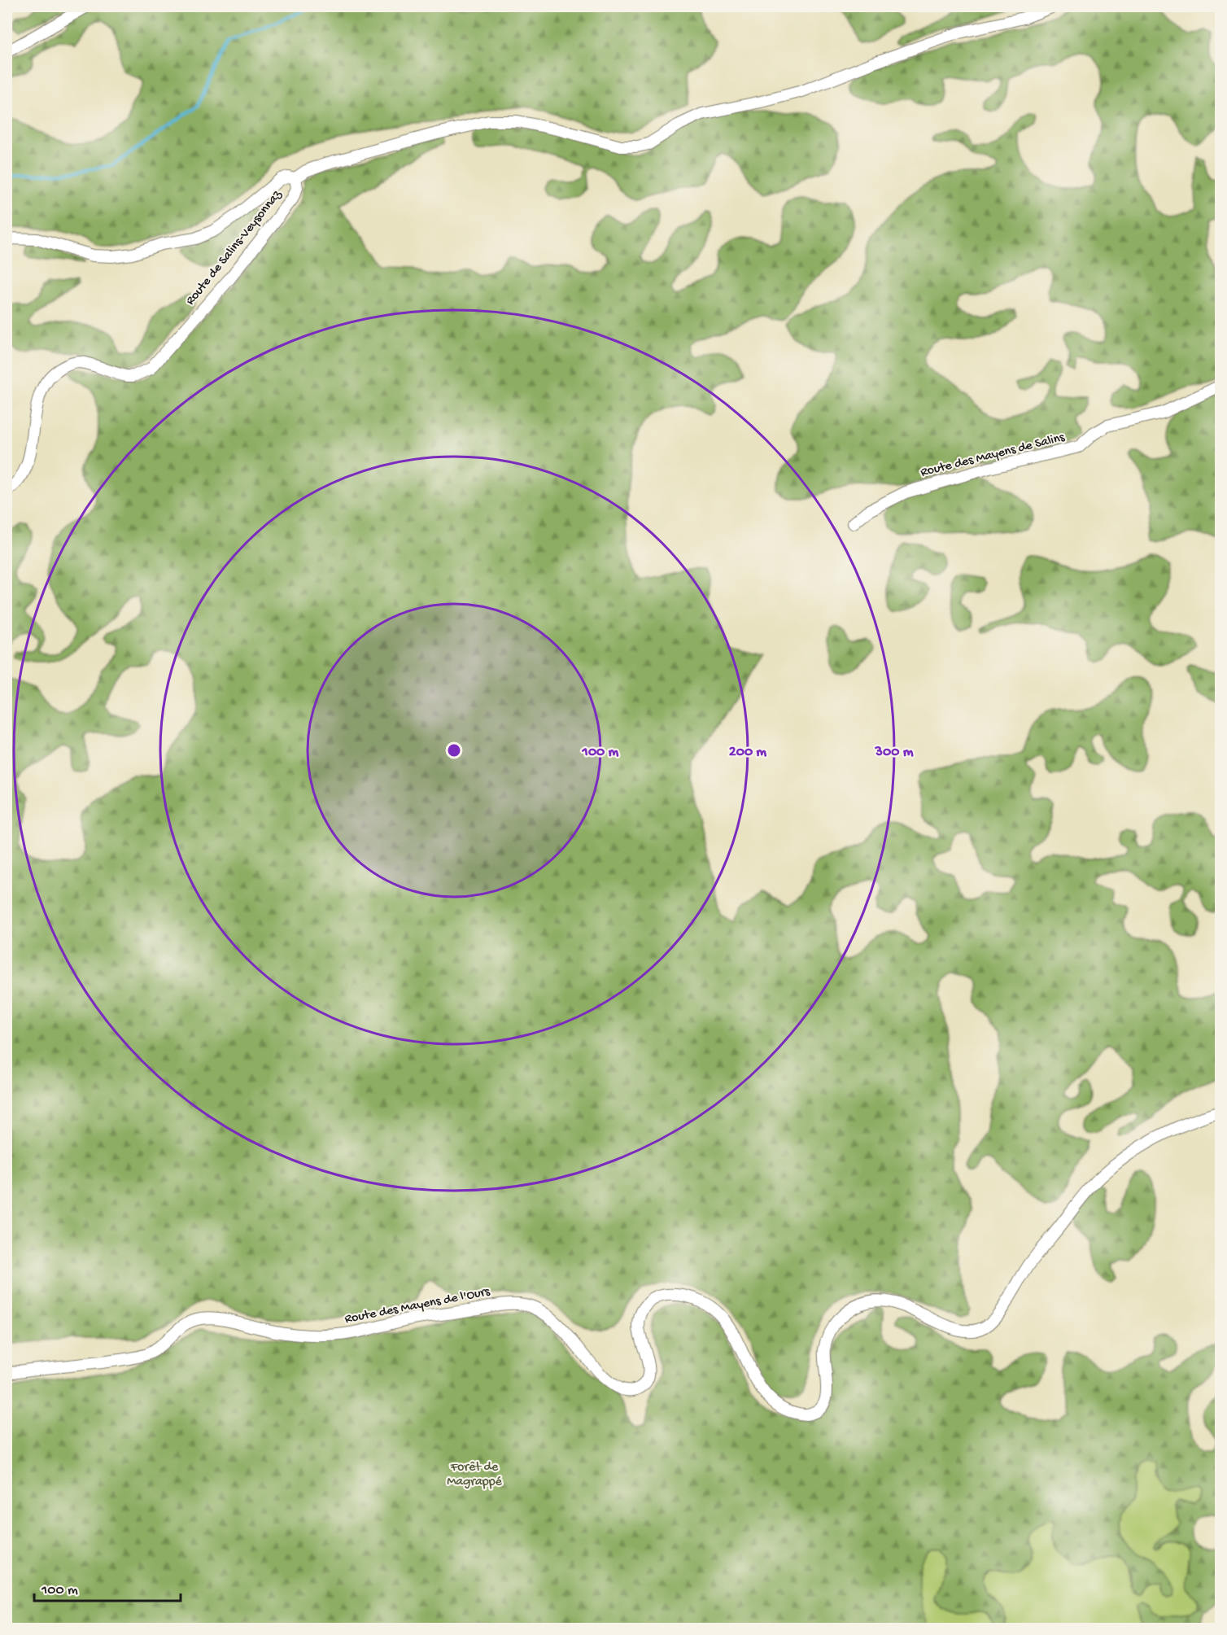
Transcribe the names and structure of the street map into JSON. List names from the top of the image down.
{
  "streets": {
    "street": ["Route de Salins-Veysonnaz", "Route des Mayens de Salins", "Route des Mayens de l'Ours"]
  },
  "parks": ["Forêt de Magrappé"],
  "scale_bar": "100 m",
  "rings": ["100 m", "200 m", "300 m"]
}
